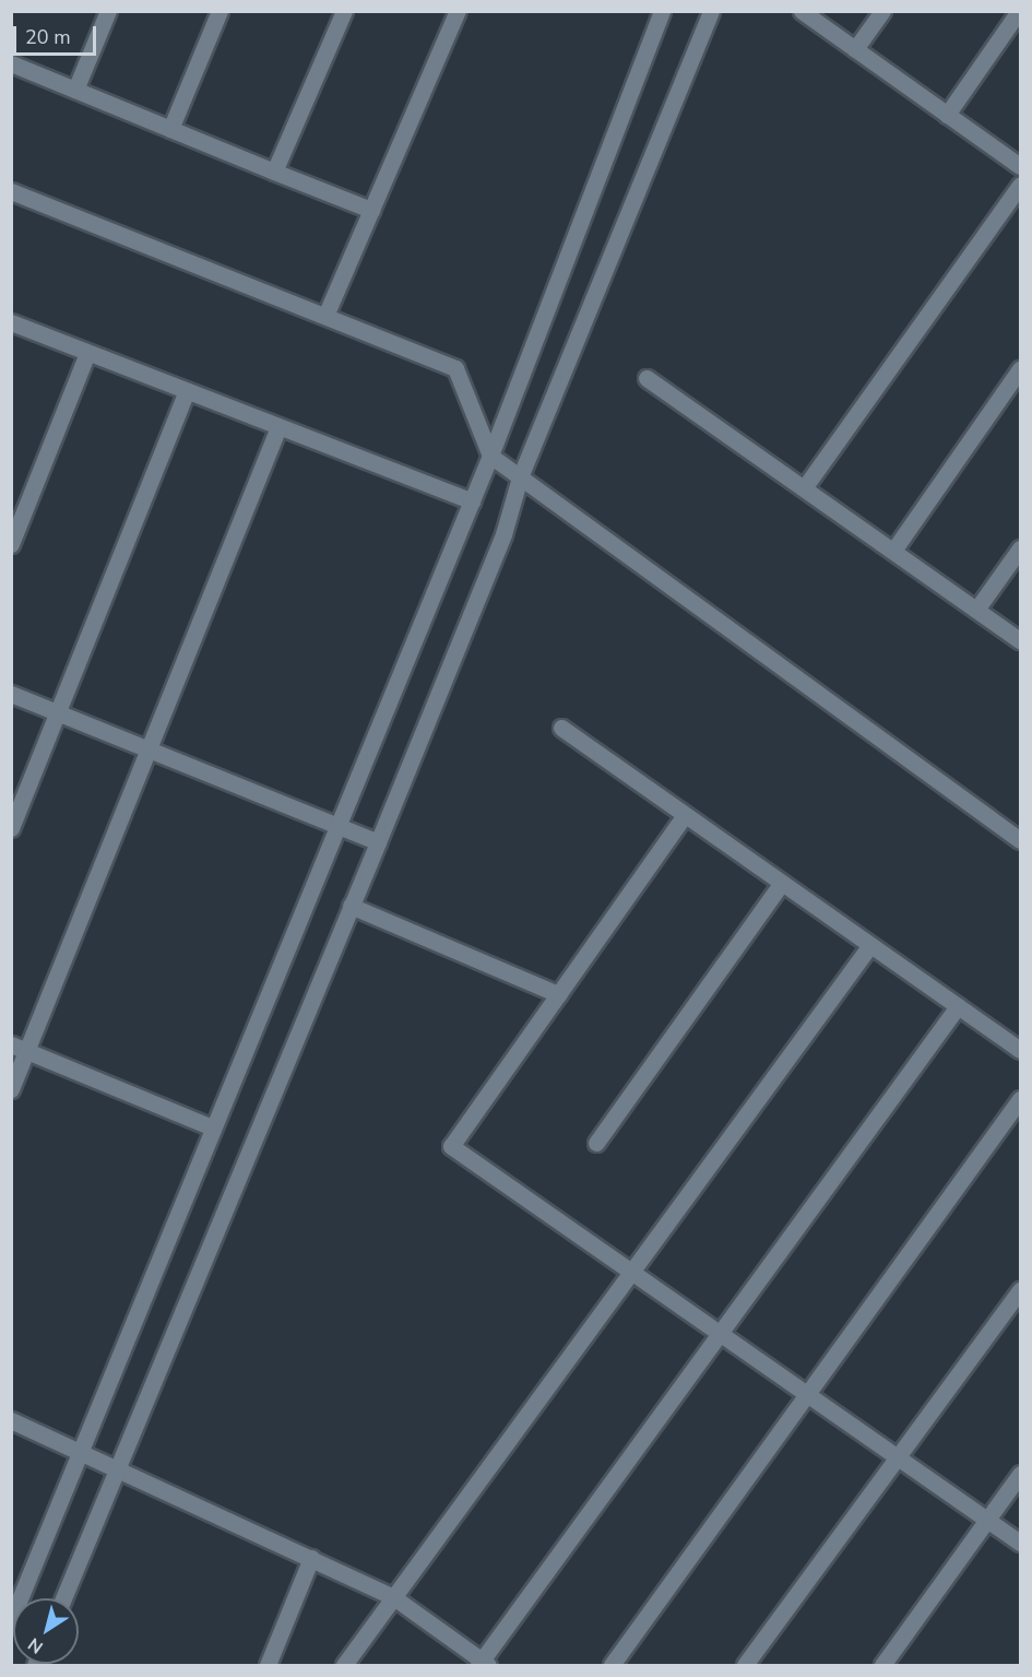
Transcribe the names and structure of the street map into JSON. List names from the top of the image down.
{
  "scale_bar": "20 m",
  "north": "bottom left"
}
